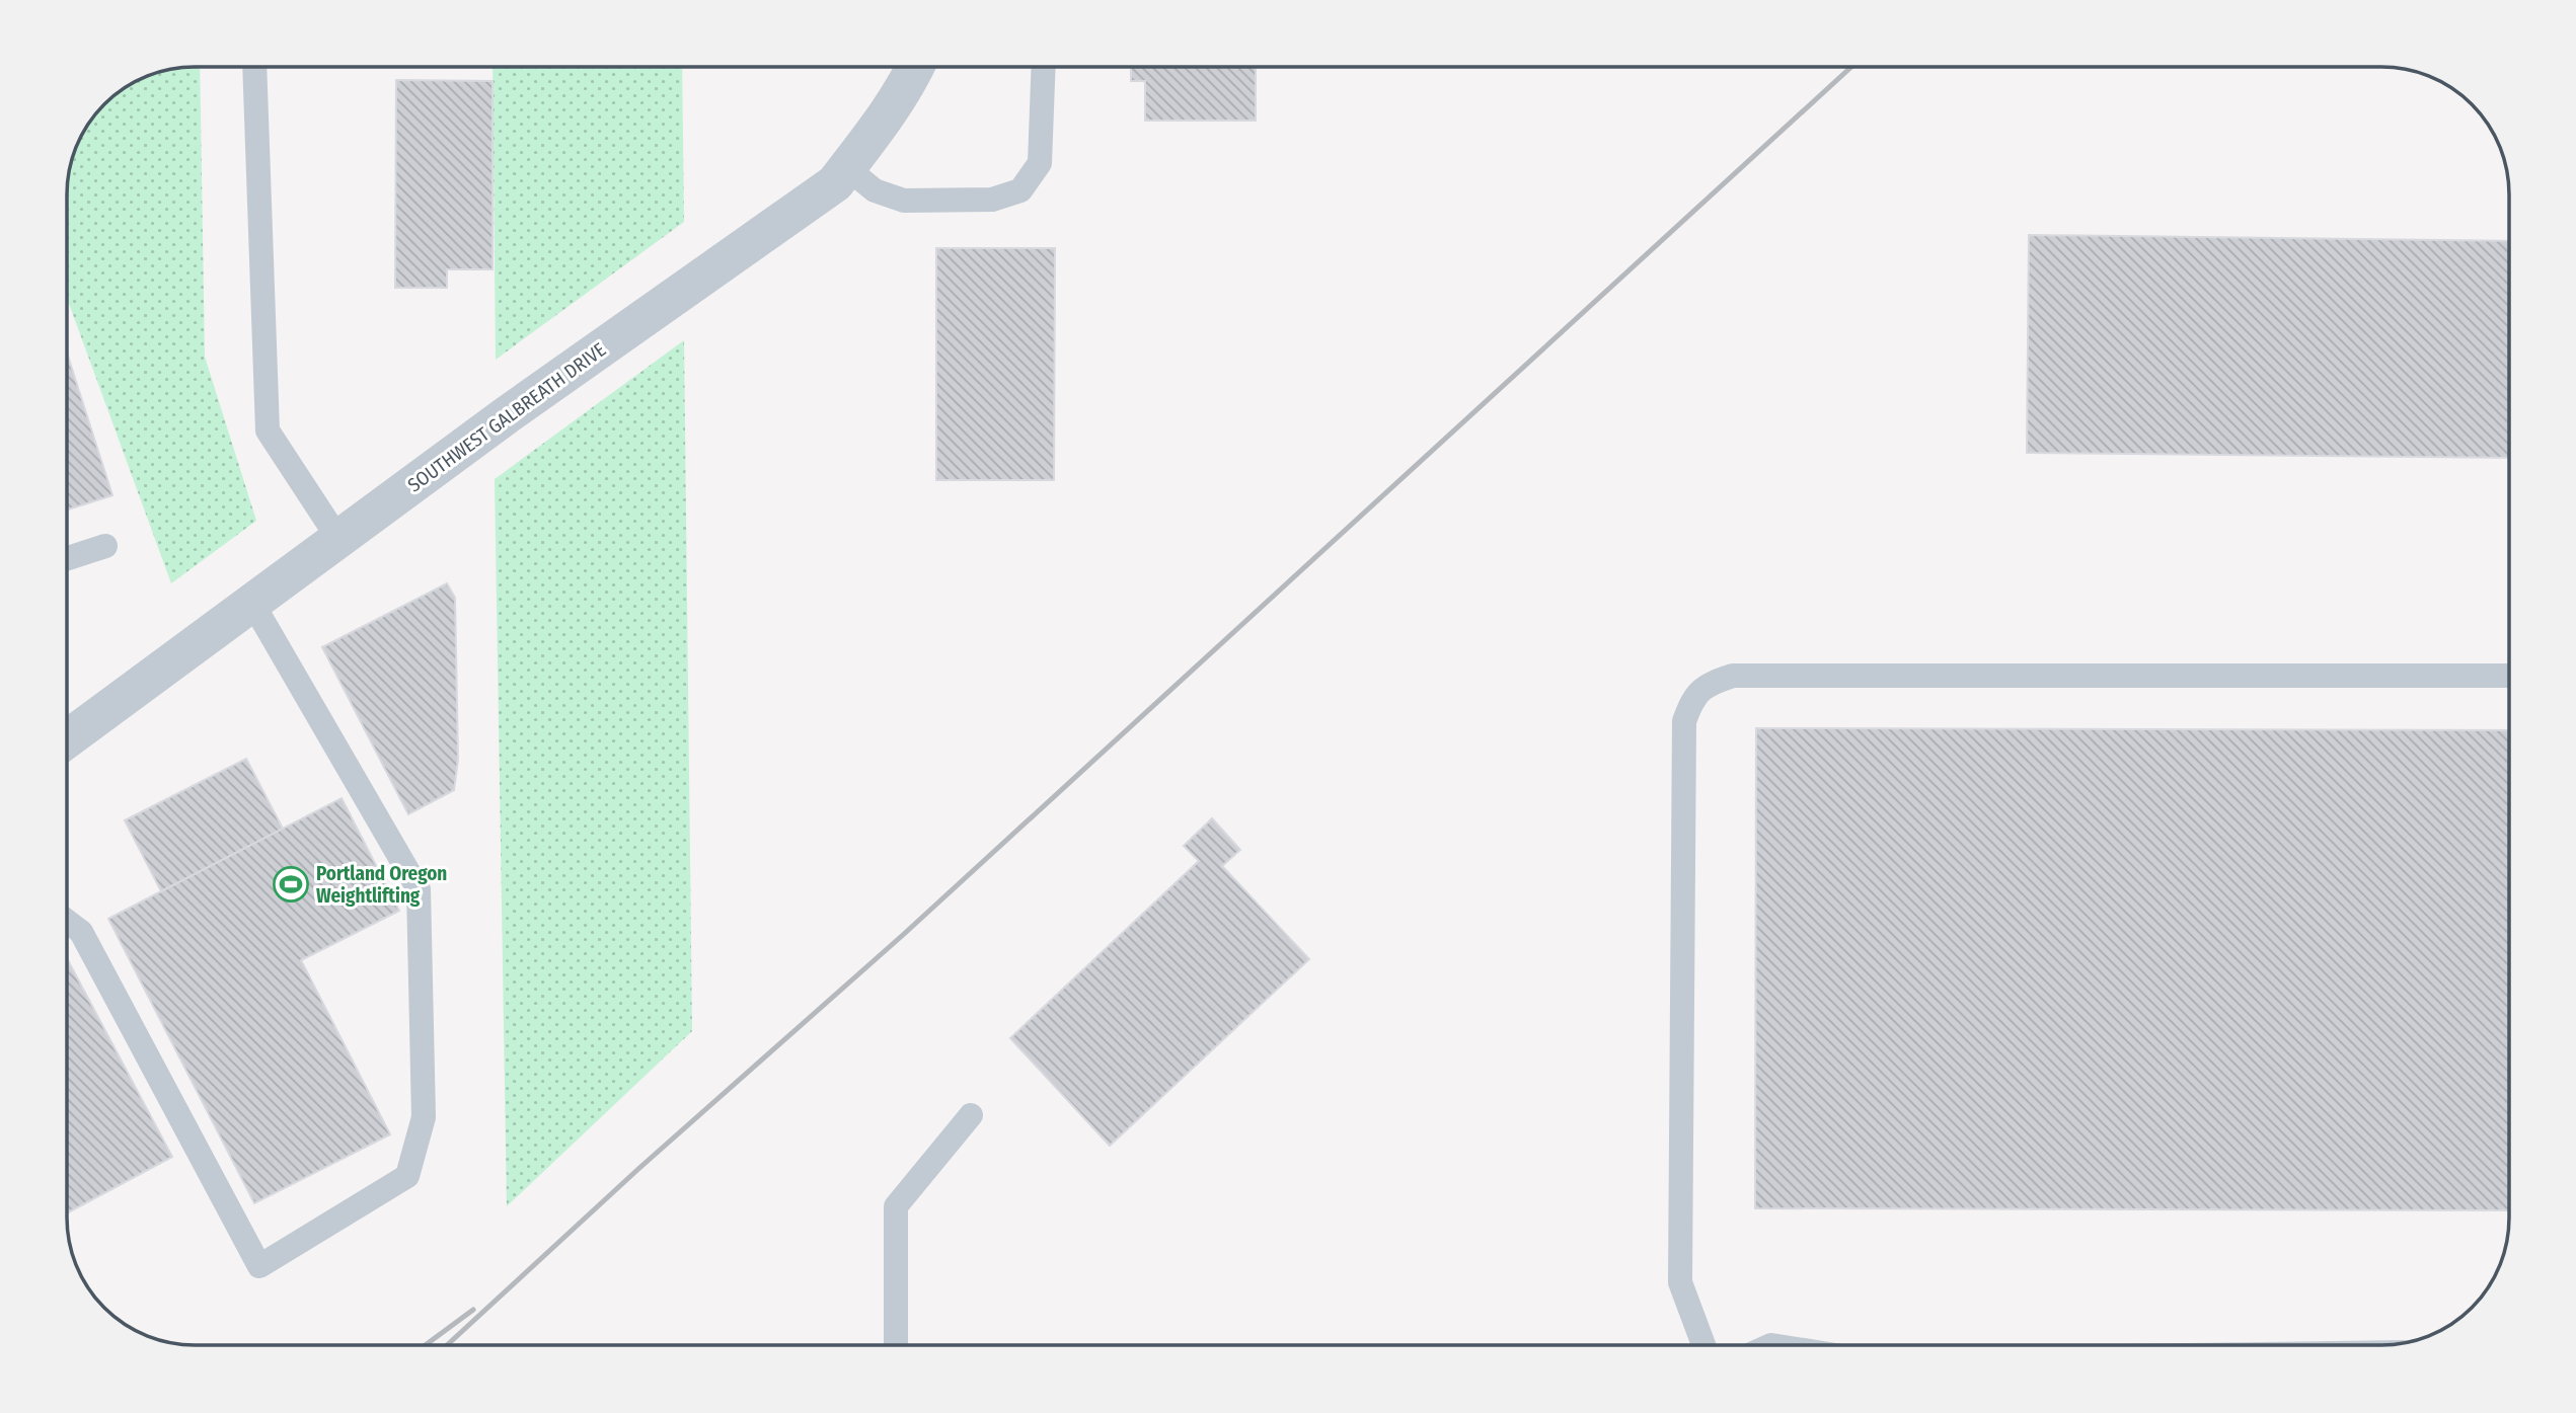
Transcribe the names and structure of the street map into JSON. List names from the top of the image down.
{
  "streets": {
    "street": ["SOUTHWEST GALBREATH DRIVE"]
  },
  "places": {
    "sports": ["Portland Oregon Weightlifting"]
  }
}
